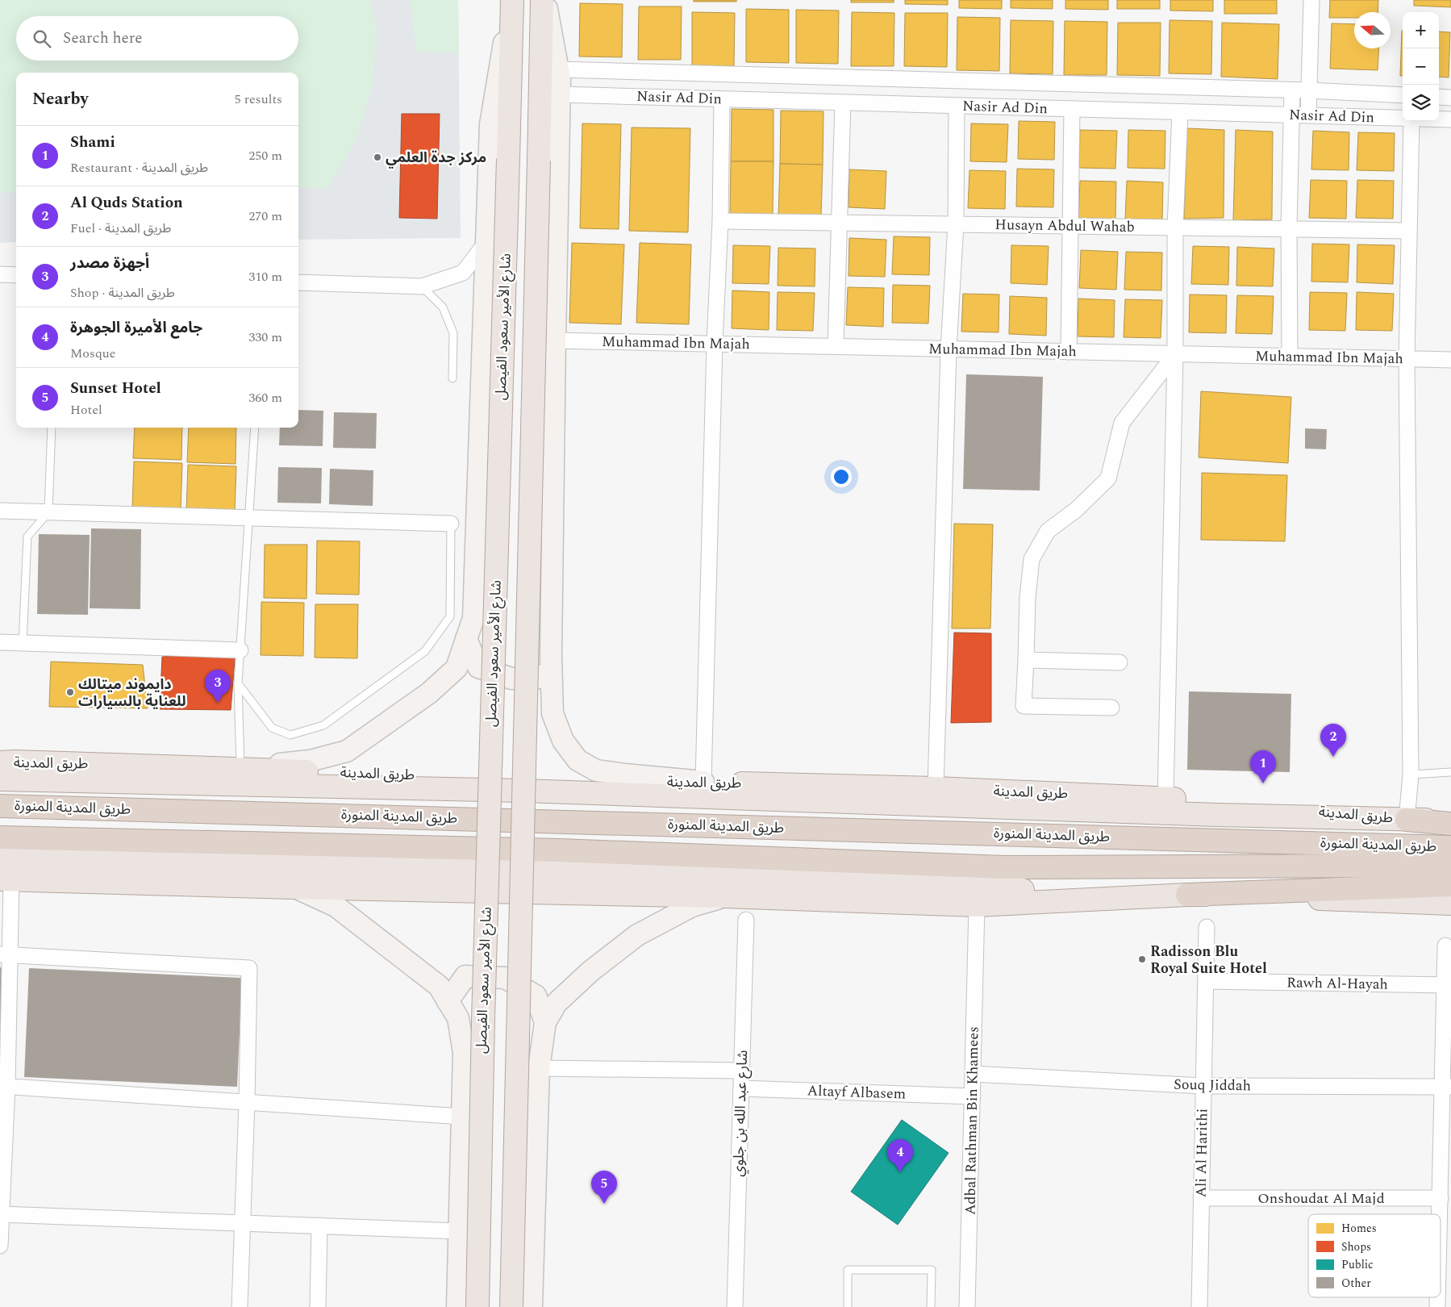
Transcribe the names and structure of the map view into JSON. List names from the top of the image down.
{
  "streets": {
    "highway": ["طريق المدينة المنورة"],
    "main road": ["شارع الأمير سعود الفيصل", "طريق المدينة"],
    "street": [
      "Nasir Ad Din",
      "Husayn Abdul Wahab",
      "Muhammad Ibn Majah",
      "Rawh Al-Hayah",
      "Souq Jiddah",
      "Altayf Albasem",
      "شارع عبد الله بن جلوي",
      "Adbal Rathman Bin Khamees",
      "Ali Al Harithi",
      "Onshoudat Al Majd"
    ]
  },
  "crossings": [
    ["شارع الأمير سعود الفيصل", "طريق المدينة"],
    ["Rawh Al-Hayah", "Ali Al Harithi"],
    ["Souq Jiddah", "Adbal Rathman Bin Khamees"],
    ["Souq Jiddah", "Ali Al Harithi"],
    ["Altayf Albasem", "شارع عبد الله بن جلوي"],
    ["Altayf Albasem", "Adbal Rathman Bin Khamees"],
    ["Ali Al Harithi", "Onshoudat Al Majd"]
  ],
  "places": ["مركز جدة العلمي", "دايموند ميتالك للعناية بالسيارات", "Radisson Blu Royal Suite Hotel"],
  "legend": [
    "Homes",
    "Shops",
    "Public",
    "Other"
  ],
  "north": "left",
  "page": {
    "map_buttons": ["+", "−"],
    "search": "Search here",
    "heading": ["Nearby", "5 results"],
    "list": [
      {
        "mark": "1",
        "name": "Shami",
        "note": "Restaurant · طريق المدينة",
        "value": "250 m"
      },
      {
        "mark": "2",
        "name": "Al Quds Station",
        "note": "Fuel · طريق المدينة",
        "value": "270 m"
      },
      {
        "mark": "3",
        "name": "أجهزة مصدر",
        "note": "Shop · طريق المدينة",
        "value": "310 m"
      },
      {
        "mark": "4",
        "name": "جامع الأميرة الجوهرة",
        "note": "Mosque",
        "value": "330 m"
      },
      {
        "mark": "5",
        "name": "Sunset Hotel",
        "note": "Hotel",
        "value": "360 m"
      }
    ],
    "pins": [
      "3",
      "2",
      "1",
      "4",
      "5"
    ]
  }
}
